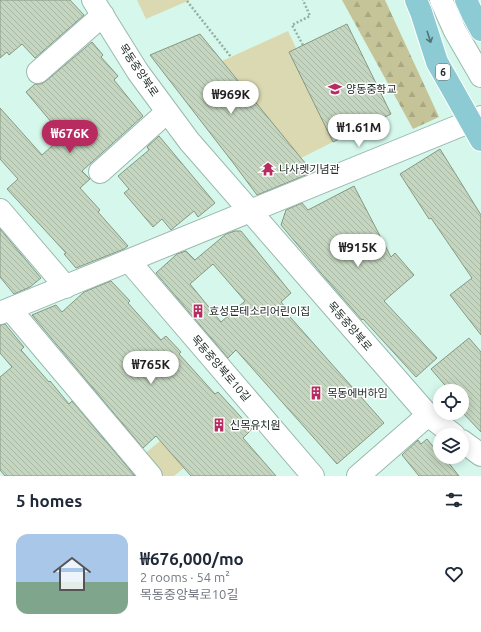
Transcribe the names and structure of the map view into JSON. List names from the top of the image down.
{
  "streets": {
    "main road": ["6"],
    "street": ["목동중앙북로", "목동중앙북로10길"]
  },
  "places": {
    "school or university": ["양동중학교"],
    "temple": ["나사렛기념관"],
    "building": ["효성몬테소리어린이집", "목동에버하임", "신목유치원"]
  },
  "page": {
    "price": [
      "₩969K",
      "₩1.61M",
      "₩676K",
      "₩915K",
      "₩765K"
    ],
    "heading": "5 homes",
    "list": [
      {
        "name": "₩676,000/mo",
        "note": "2 rooms · 54 m² · 목동중앙북로10길"
      }
    ]
  }
}
